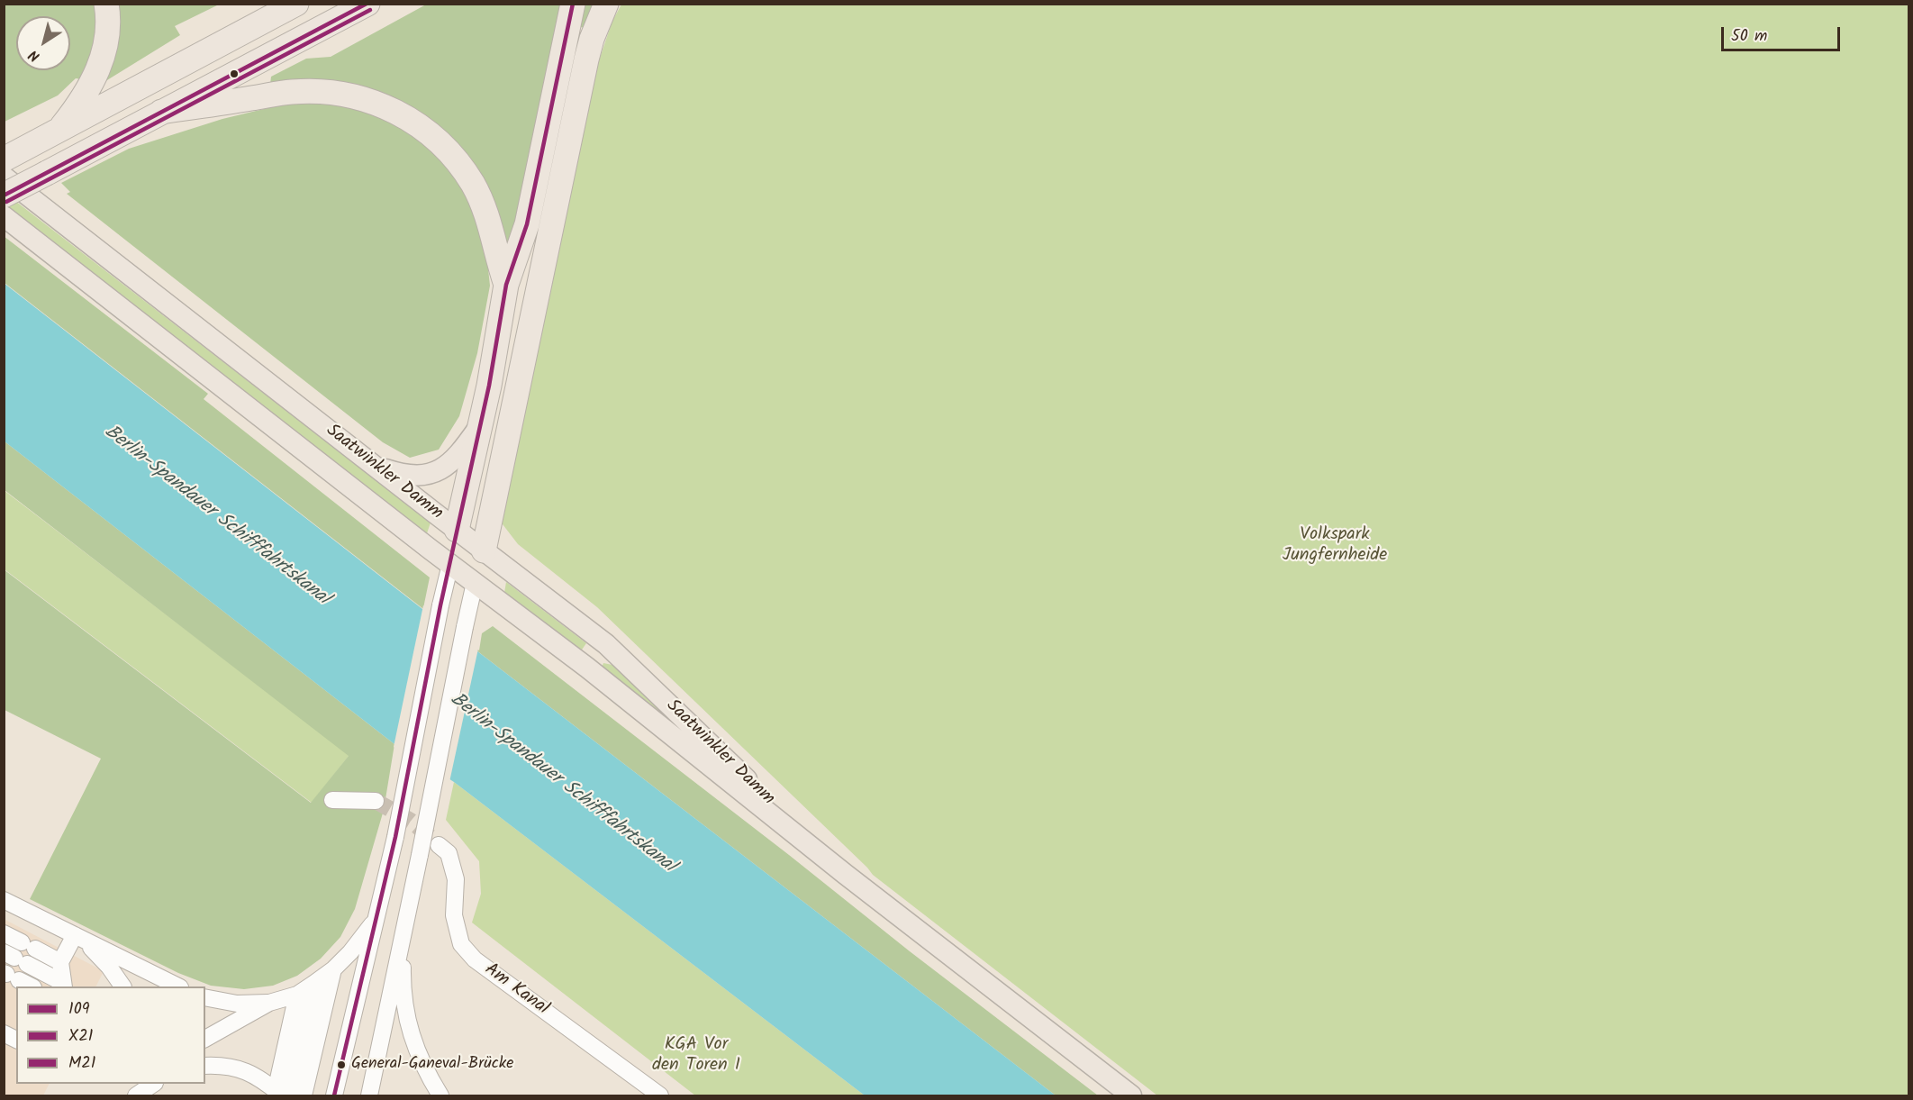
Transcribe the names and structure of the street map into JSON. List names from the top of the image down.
{
  "streets": {
    "main road": ["Saatwinkler Damm"],
    "street": ["Am Kanal"]
  },
  "water": ["Berlin-Spandauer Schifffahrtskanal"],
  "parks": ["Volkspark Jungfernheide", "KGA Vor den Toren I"],
  "places": ["General-Ganeval-Brücke"],
  "lines": ["transit line 109", "transit line X21", "transit line M21"],
  "legend": ["109", "X21", "M21"],
  "scale_bar": "50 m",
  "north": "bottom left"
}
